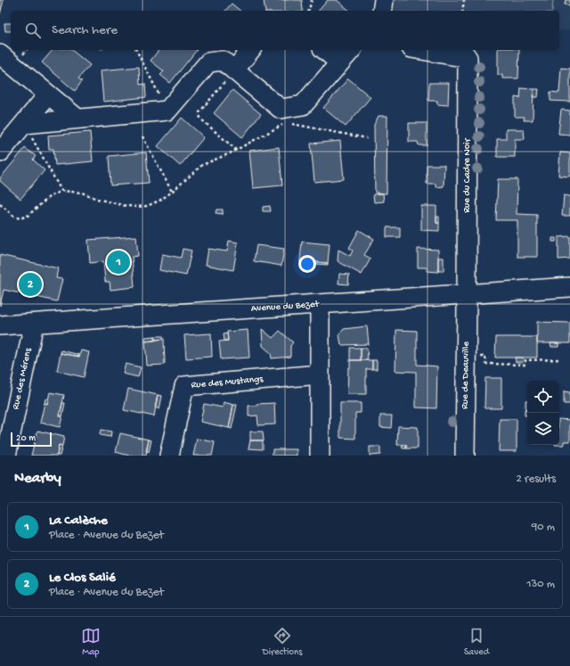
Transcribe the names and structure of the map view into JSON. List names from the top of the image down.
{
  "streets": {
    "street": [
      "Rue du Cadre Noir",
      "Avenue du Bezet",
      "Rue de Deauville",
      "Rue des Mérens",
      "Rue des Mustangs"
    ]
  },
  "crossings": [
    ["Rue du Cadre Noir", "Avenue du Bezet"],
    ["Rue du Cadre Noir", "Rue de Deauville"],
    ["Avenue du Bezet", "Rue de Deauville"],
    ["Avenue du Bezet", "Rue des Mérens"]
  ],
  "scale_bar": "20 m",
  "page": {
    "search": "Search here",
    "pins": ["1", "2"],
    "scale": "20 m",
    "heading": ["Nearby", "2 results"],
    "list": [
      {
        "mark": "1",
        "name": "La Calèche",
        "note": "Place · Avenue du Bezet",
        "value": "90 m"
      },
      {
        "mark": "2",
        "name": "Le Clos Salié",
        "note": "Place · Avenue du Bezet",
        "value": "130 m"
      }
    ],
    "nav": ["Map", "Directions", "Saved"]
  }
}
